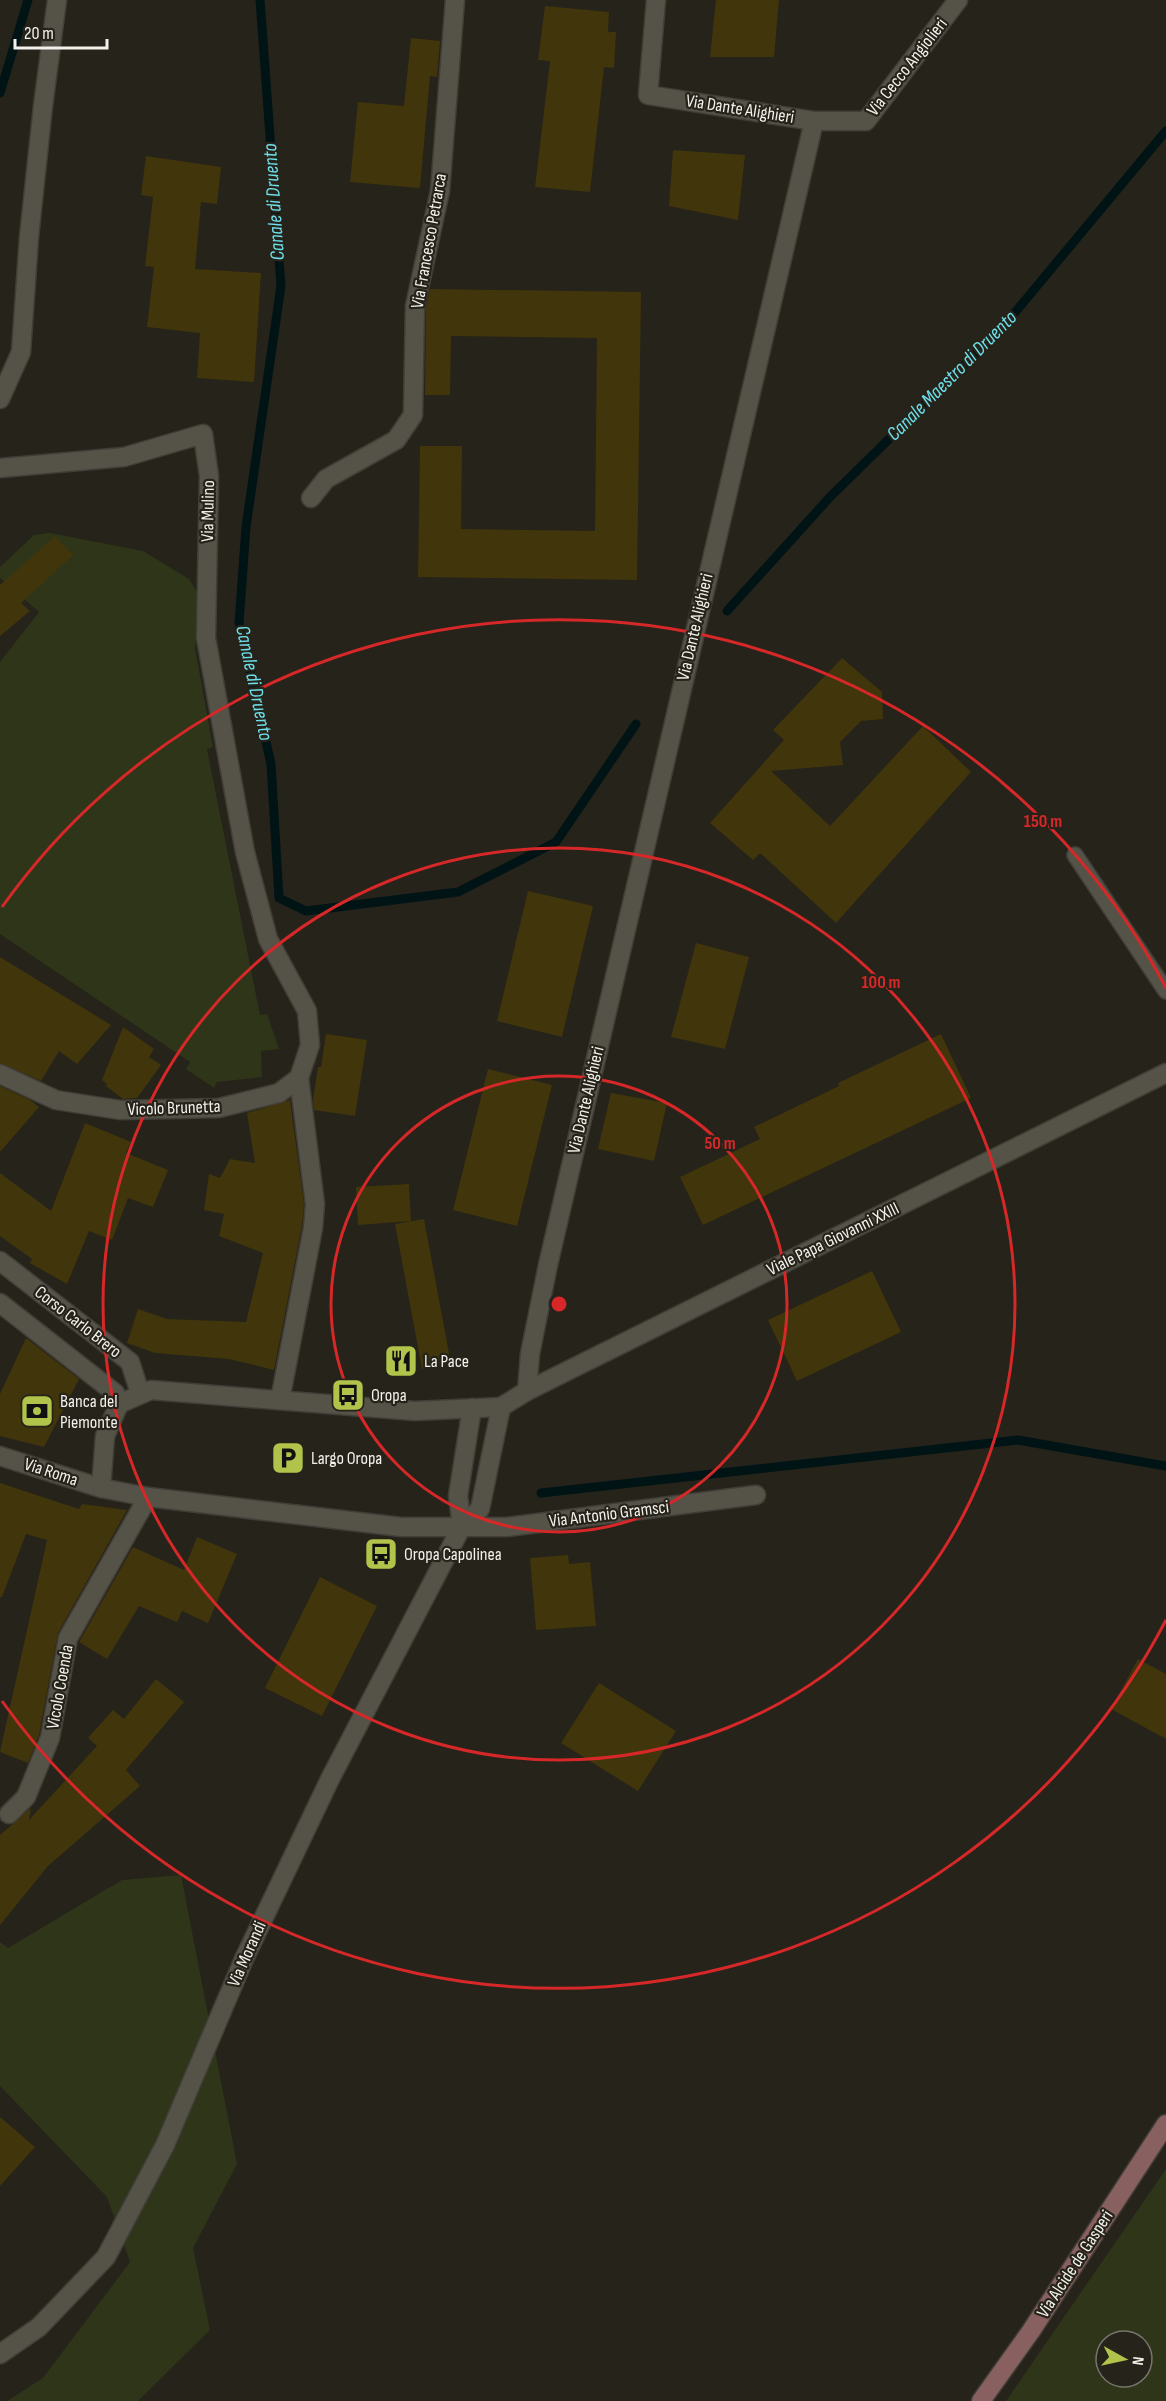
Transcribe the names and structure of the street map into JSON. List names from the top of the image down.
{
  "streets": {
    "street": [
      "Via Cecco Angiolieri",
      "Via Dante Alighieri",
      "Via Francesco Petrarca",
      "Via Mulino",
      "Vicolo Brunetta",
      "Viale Papa Giovanni XXIII",
      "Corso Carlo Brero",
      "Via Roma",
      "Via Antonio Gramsci",
      "Vicolo Coenda",
      "Via Morandi",
      "Via Alcide de Gasperi"
    ]
  },
  "crossings": [
    ["Via Cecco Angiolieri", "Via Dante Alighieri"],
    ["Via Dante Alighieri", "Viale Papa Giovanni XXIII"],
    ["Via Mulino", "Vicolo Brunetta"],
    ["Via Antonio Gramsci", "Via Morandi"]
  ],
  "water": ["Canale di Druento", "Canale Maestro di Druento"],
  "places": {
    "restaurant": ["La Pace"],
    "bus stop": ["Oropa", "Oropa Capolinea"],
    "bank": ["Banca del Piemonte"],
    "parking": ["Largo Oropa"]
  },
  "scale_bar": "20 m",
  "north": "right",
  "rings": ["150 m", "100 m", "50 m"]
}
